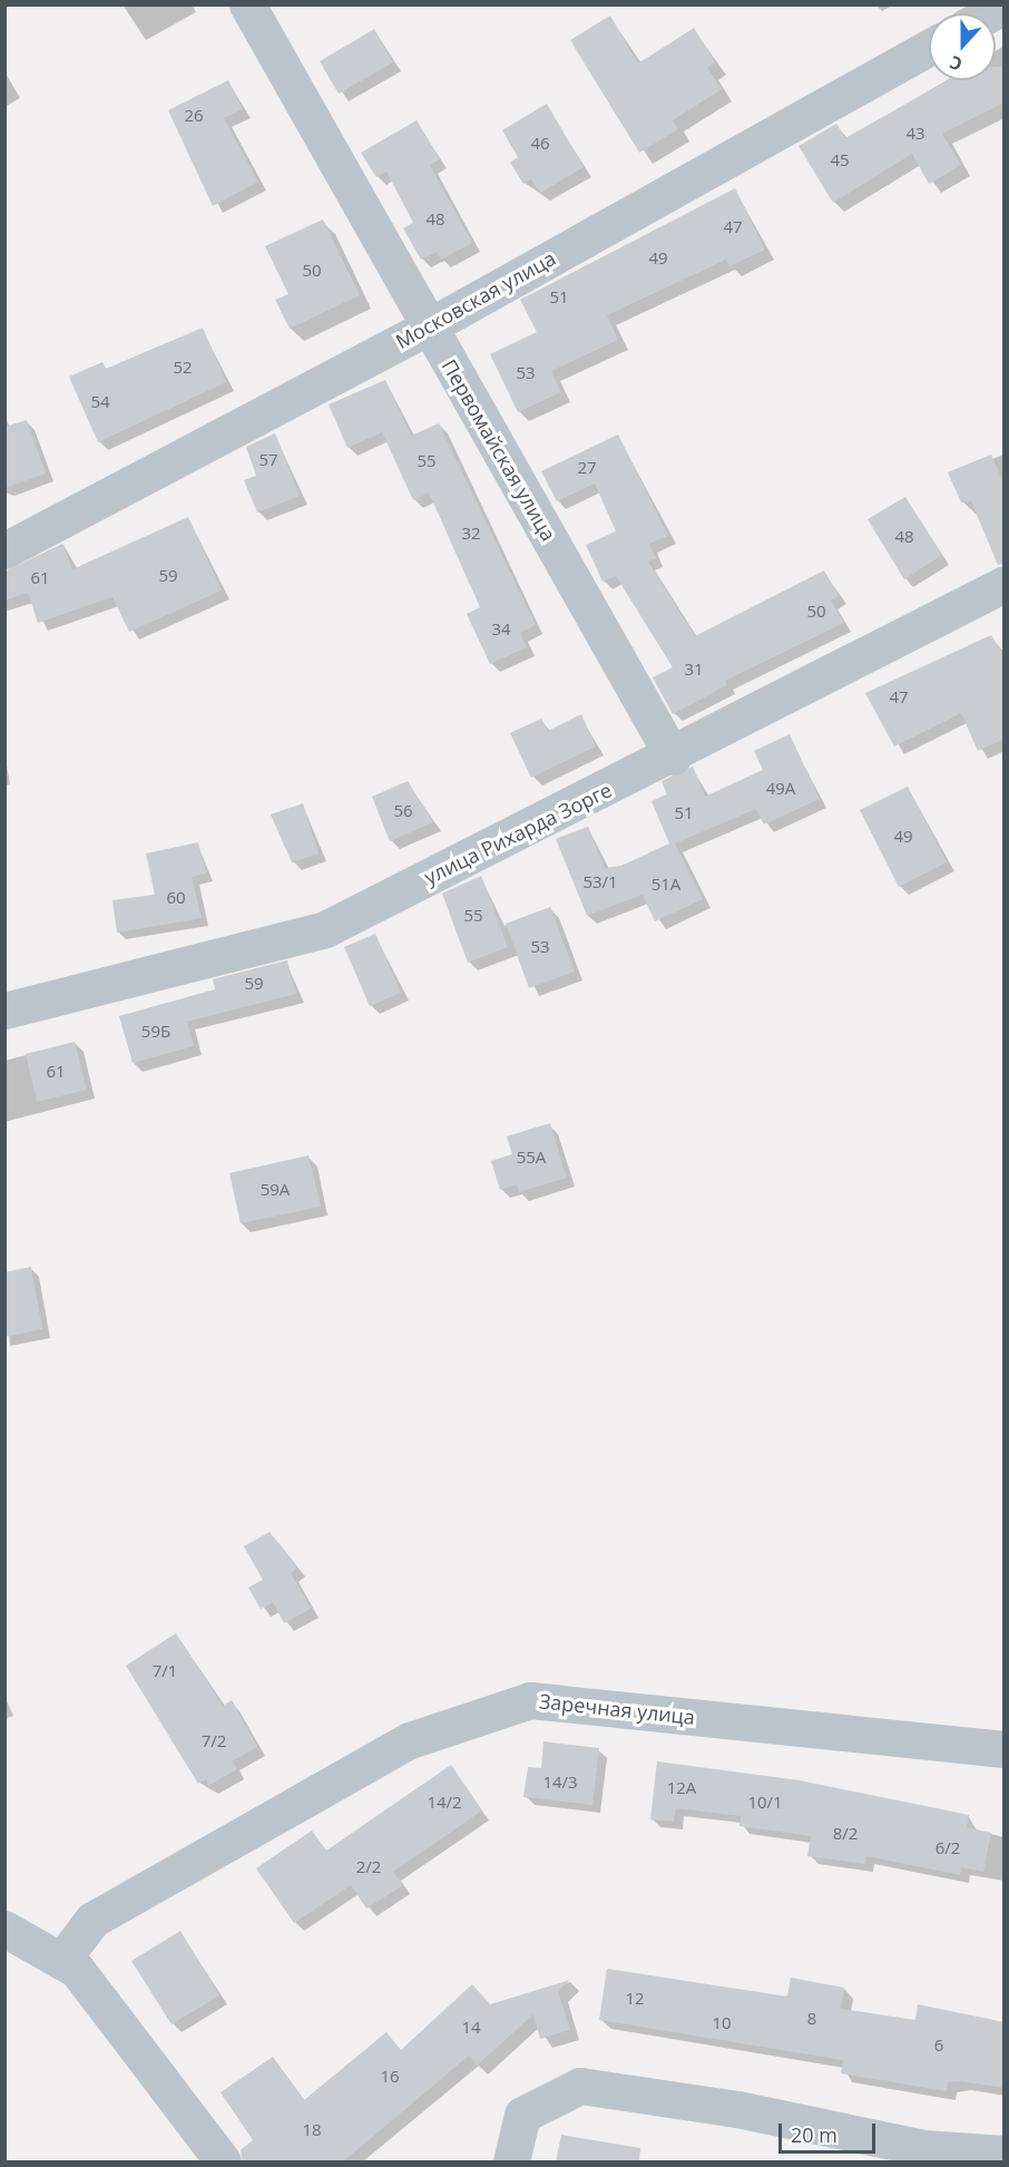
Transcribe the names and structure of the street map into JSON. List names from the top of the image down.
{
  "streets": {
    "street": [
      "Московская улица",
      "Первомайская улица",
      "улица Рихарда Зорге",
      "Заречная улица"
    ]
  },
  "crossings": [
    ["Московская улица", "Первомайская улица"],
    ["Первомайская улица", "улица Рихарда Зорге"]
  ],
  "house_numbers": [
    "26",
    "43",
    "46",
    "45",
    "48",
    "47",
    "49",
    "50",
    "51",
    "52",
    "53",
    "54",
    "57",
    "55",
    "27",
    "32",
    "48",
    "59",
    "61",
    "50",
    "34",
    "31",
    "47",
    "49А",
    "56",
    "51",
    "49",
    "53/1",
    "51А",
    "60",
    "55",
    "53",
    "59",
    "59Б",
    "61",
    "55А",
    "59А",
    "7/1",
    "7/2",
    "14/3",
    "12А",
    "14/2",
    "10/1",
    "8/2",
    "6/2",
    "2/2",
    "12",
    "8",
    "10",
    "14",
    "6",
    "16",
    "18"
  ],
  "scale_bar": "20 m",
  "north": "bottom"
}
